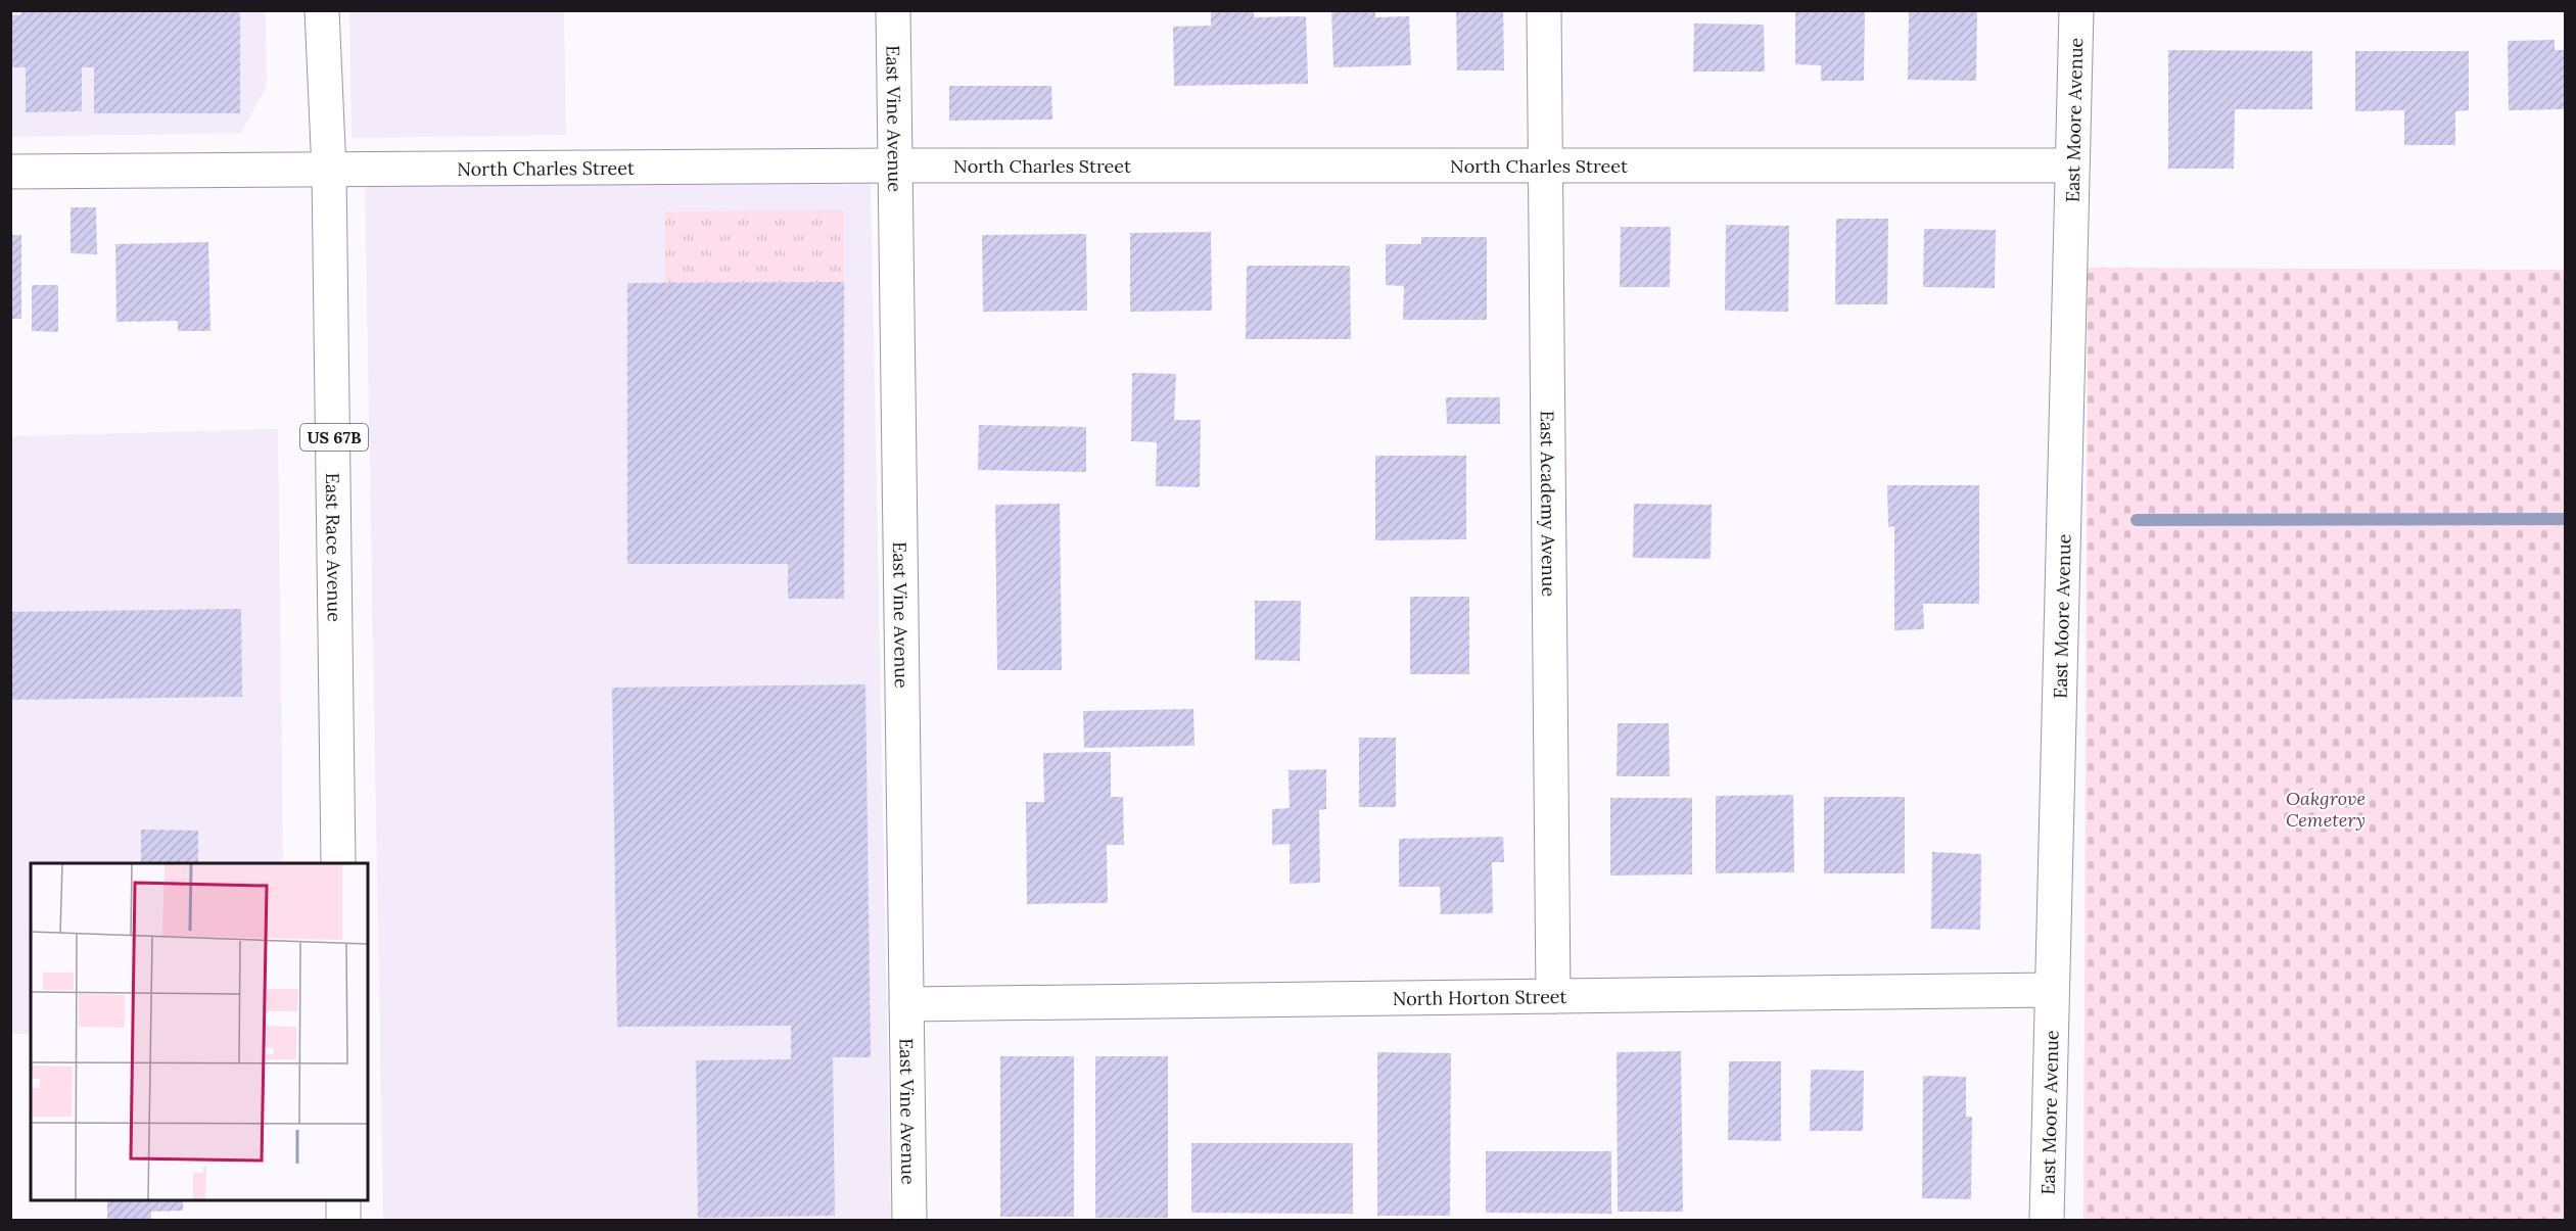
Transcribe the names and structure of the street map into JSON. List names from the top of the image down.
{
  "streets": {
    "street": [
      "East Vine Avenue",
      "East Moore Avenue",
      "North Charles Street",
      "US 67B",
      "East Academy Avenue",
      "East Race Avenue",
      "North Horton Street"
    ]
  },
  "crossings": [
    ["East Vine Avenue", "North Charles Street"],
    ["East Vine Avenue", "North Horton Street"],
    ["East Moore Avenue", "North Charles Street"],
    ["East Moore Avenue", "North Horton Street"],
    ["North Charles Street", "East Academy Avenue"],
    ["North Charles Street", "East Race Avenue"],
    ["East Academy Avenue", "North Horton Street"]
  ],
  "parks": ["Oakgrove Cemetery"]
}
